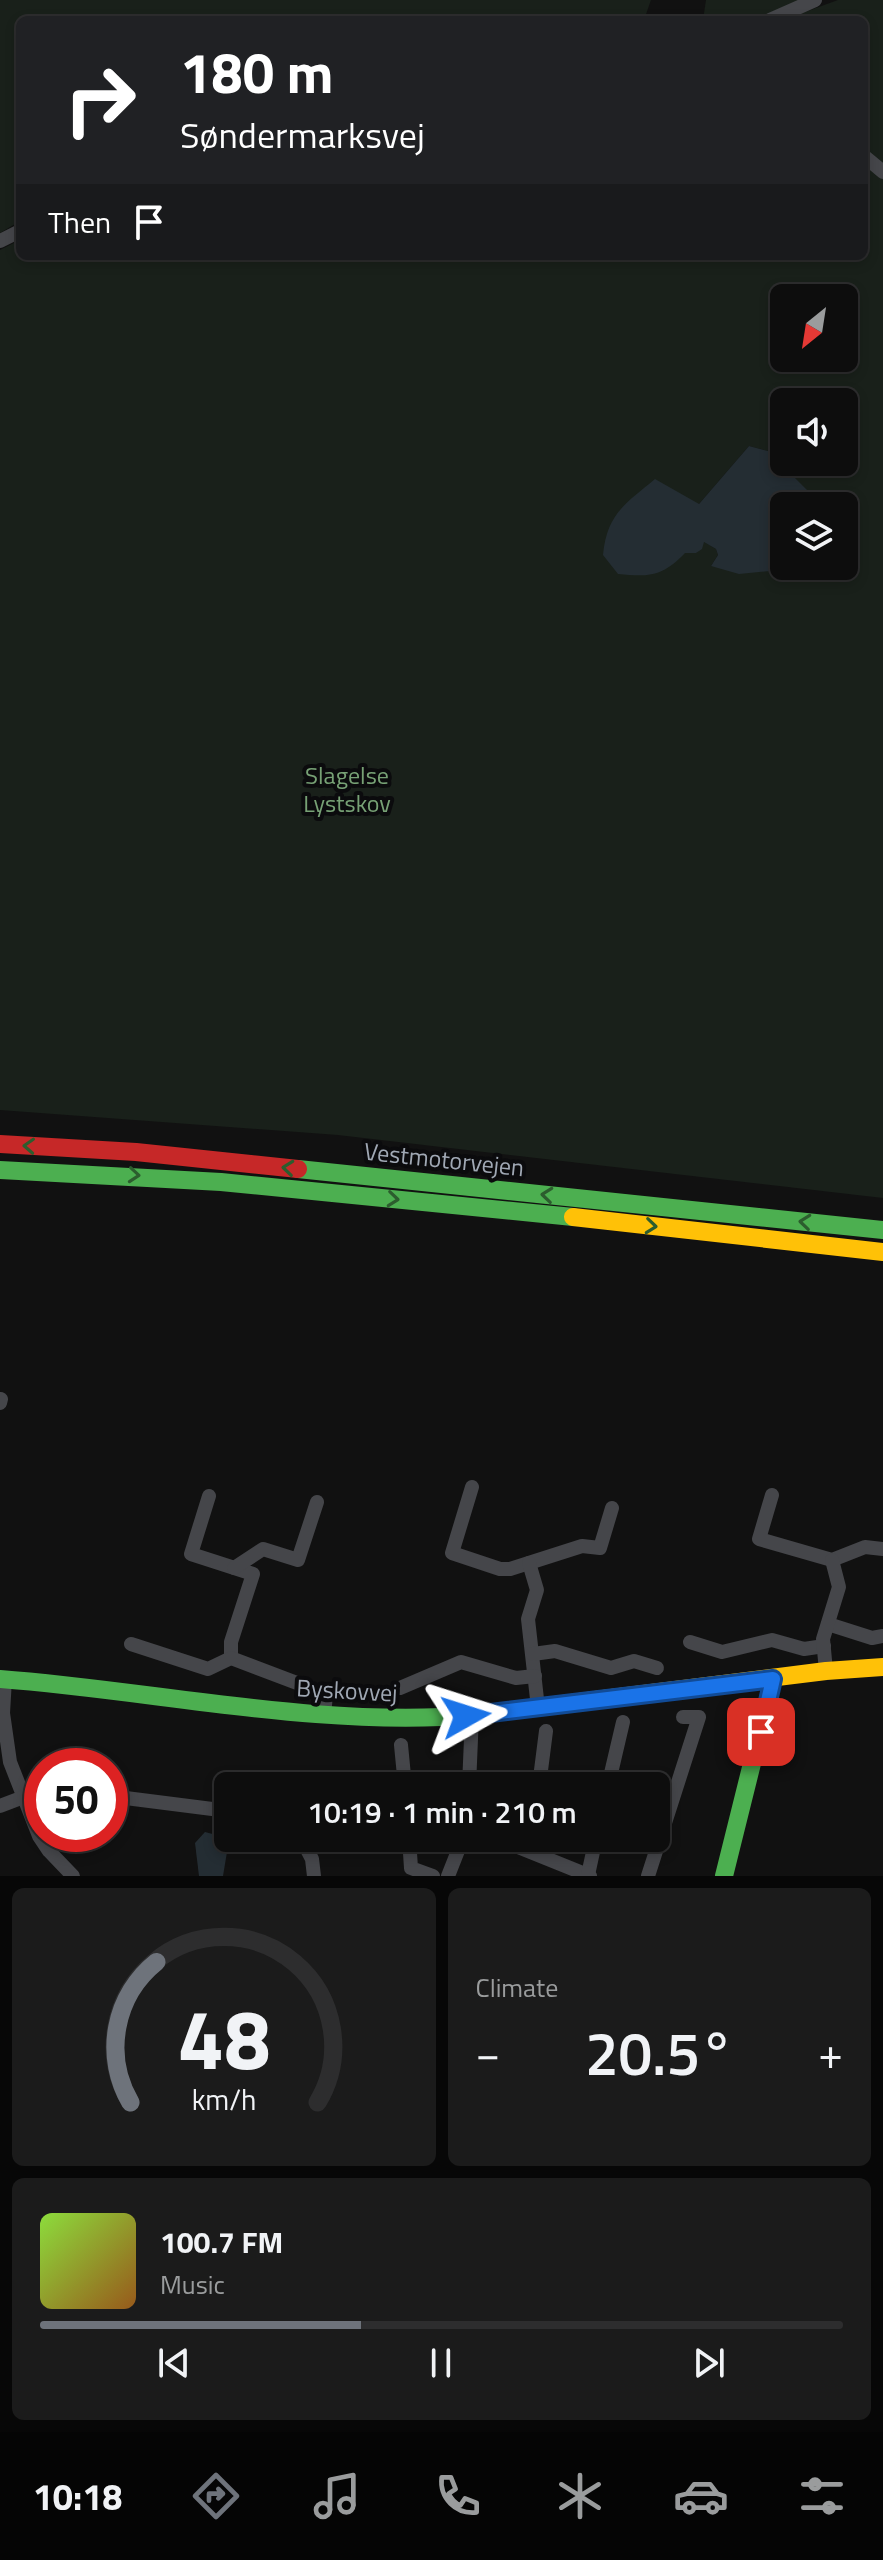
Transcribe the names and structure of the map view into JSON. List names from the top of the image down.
{
  "streets": {
    "main road": ["Vestmotorvejen", "Byskovvej"]
  },
  "parks": ["Slagelse Lystskov"],
  "north": "bottom left",
  "page": {
    "turn": ["180 m", "Søndermarksvej"],
    "then": "Then",
    "limit": "50",
    "trip": "10:19 · 1 min · 210 m",
    "tile": "Climate",
    "heat": ["−", "20.5°", "+"],
    "song": ["100.7 FM", "Music"],
    "tabs": "10:18",
    "gauge": ["48", "km/h"]
  }
}
